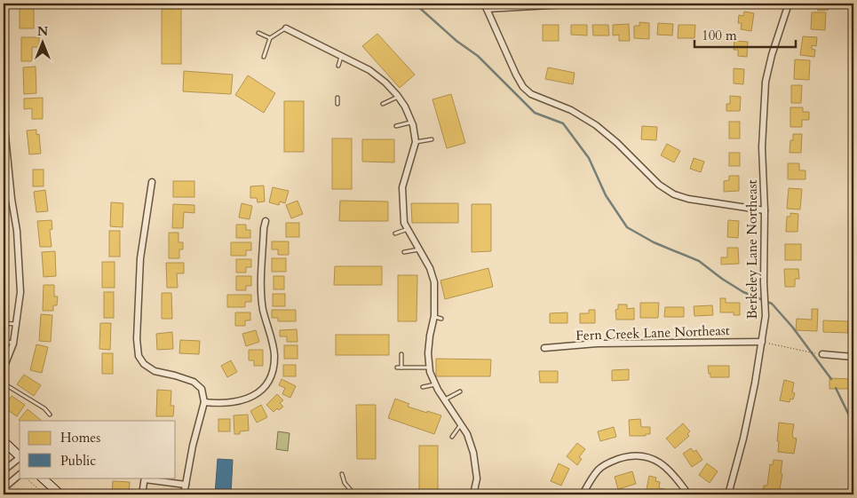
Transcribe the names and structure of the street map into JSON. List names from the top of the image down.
{
  "streets": {
    "street": ["Berkeley Lane Northeast", "Fern Creek Lane Northeast"]
  },
  "crossings": [
    ["Berkeley Lane Northeast", "Fern Creek Lane Northeast"]
  ],
  "legend": ["Homes", "Public"],
  "scale_bar": "100 m",
  "north": "top"
}
